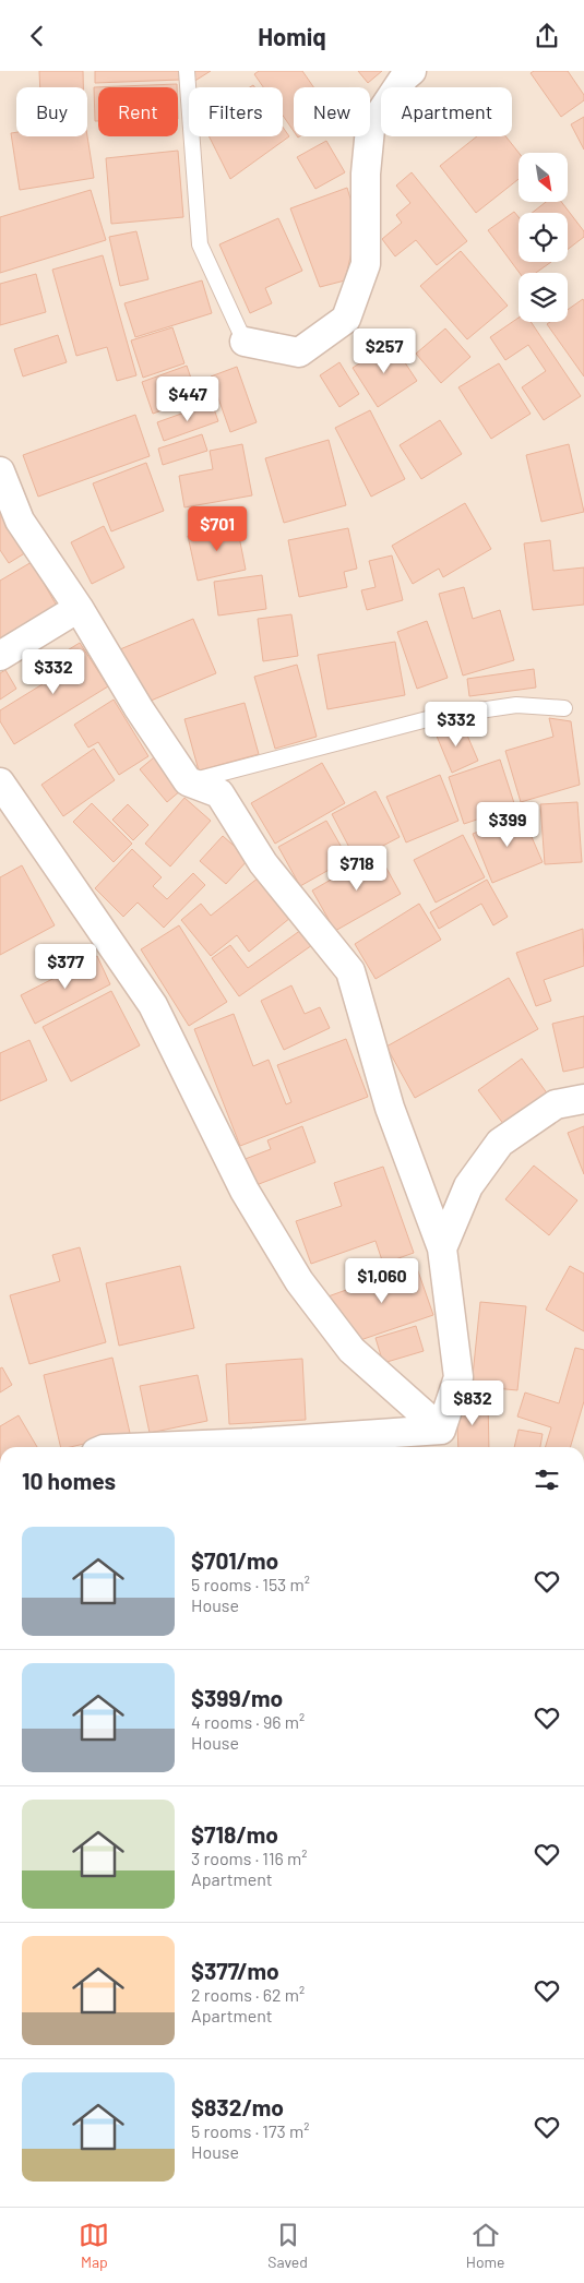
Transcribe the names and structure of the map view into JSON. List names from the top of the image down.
{
  "north": "bottom right",
  "page": {
    "header": "Homiq",
    "chip": [
      "Buy",
      "Rent",
      "Filters",
      "New",
      "Apartment"
    ],
    "price": [
      "$257",
      "$447",
      "$701",
      "$332",
      "$332",
      "$399",
      "$718",
      "$377",
      "$1,060",
      "$832"
    ],
    "heading": "10 homes",
    "list": [
      {
        "name": "$701/mo",
        "note": "5 rooms · 153 m² · House"
      },
      {
        "name": "$399/mo",
        "note": "4 rooms · 96 m² · House"
      },
      {
        "name": "$718/mo",
        "note": "3 rooms · 116 m² · Apartment"
      },
      {
        "name": "$377/mo",
        "note": "2 rooms · 62 m² · Apartment"
      },
      {
        "name": "$832/mo",
        "note": "5 rooms · 173 m² · House"
      }
    ],
    "tabs": ["Map", "Saved", "Home"]
  }
}
